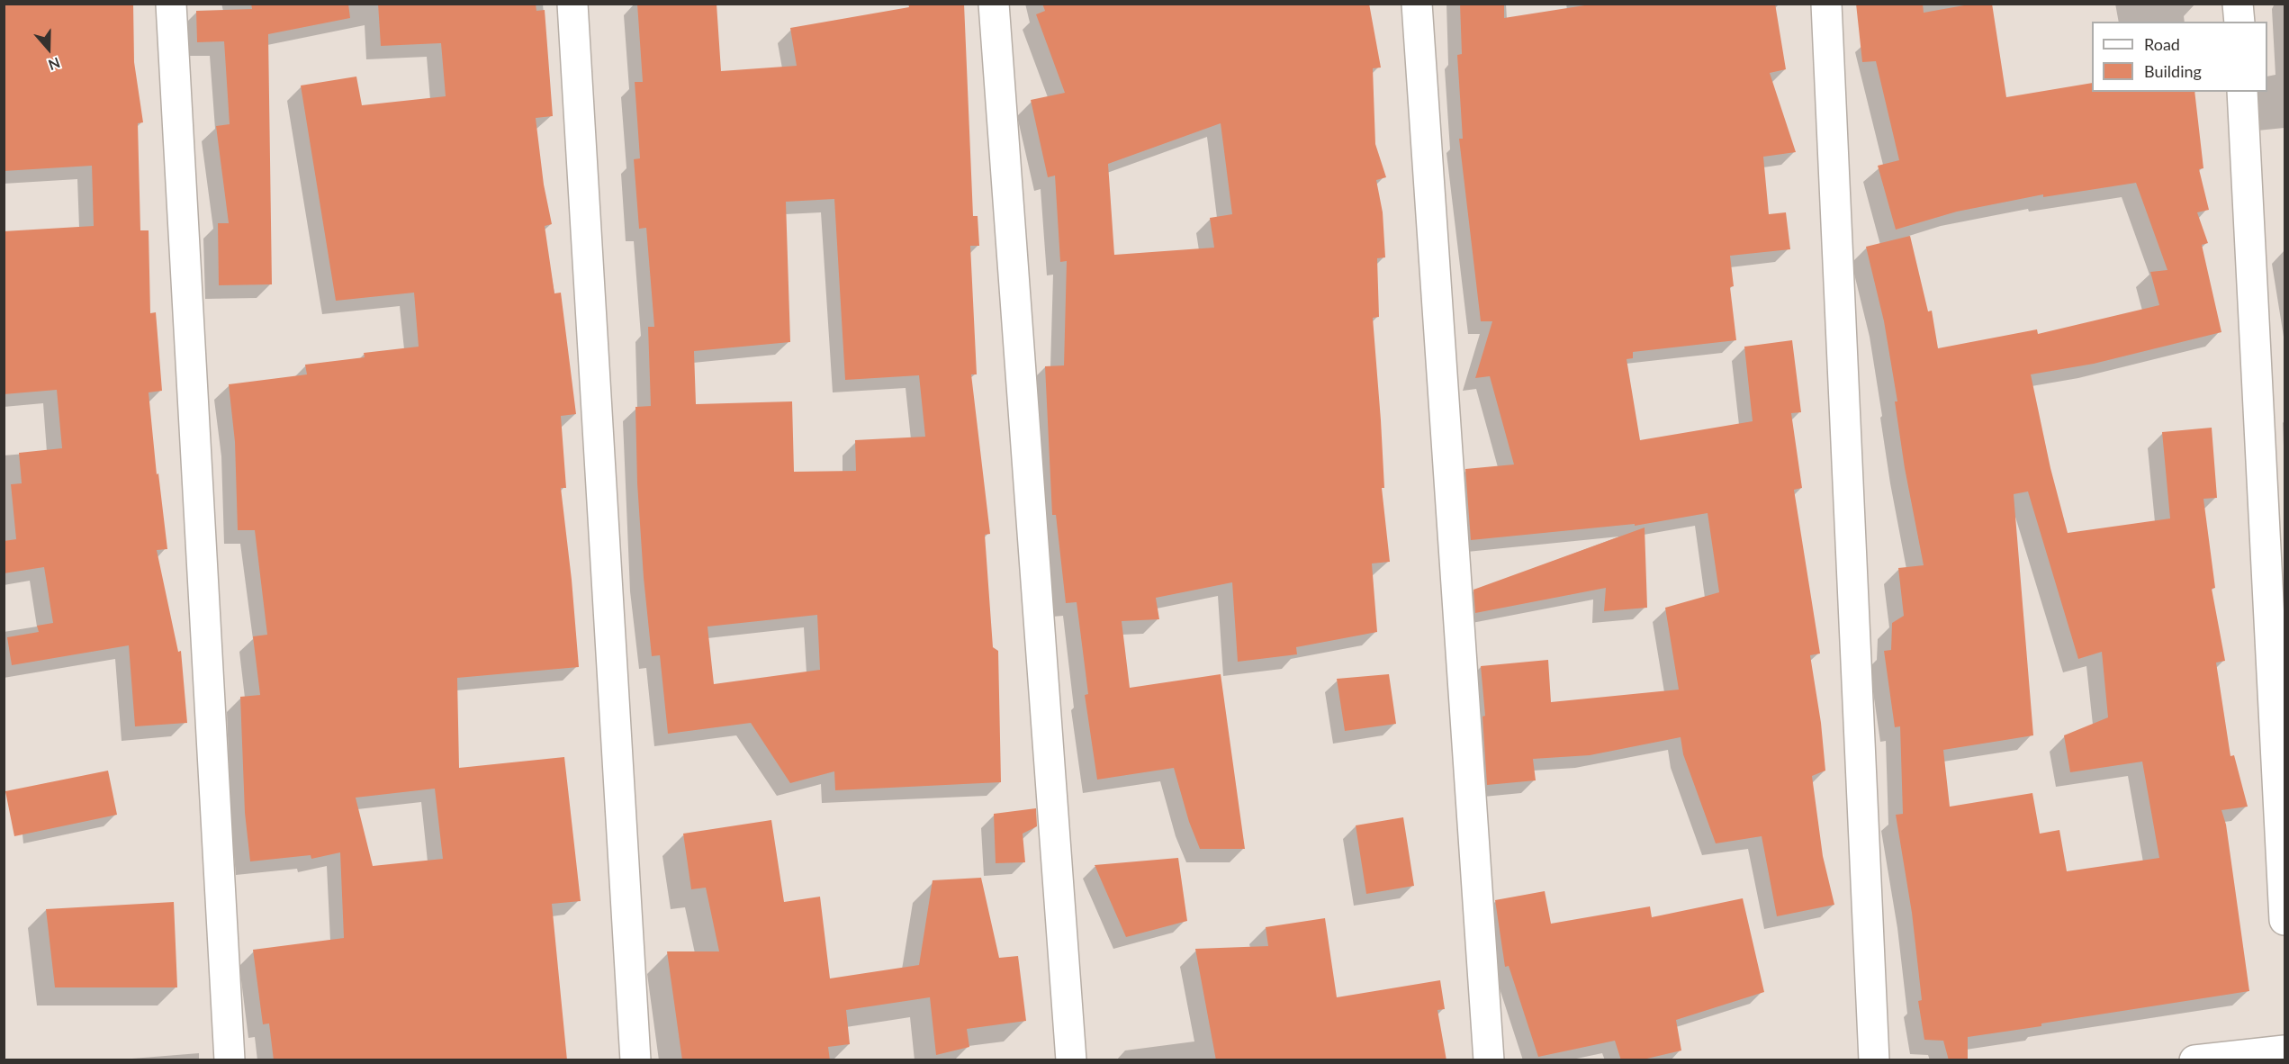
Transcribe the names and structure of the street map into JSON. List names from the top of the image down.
{
  "legend": ["Road", "Building"],
  "north": "bottom"
}
